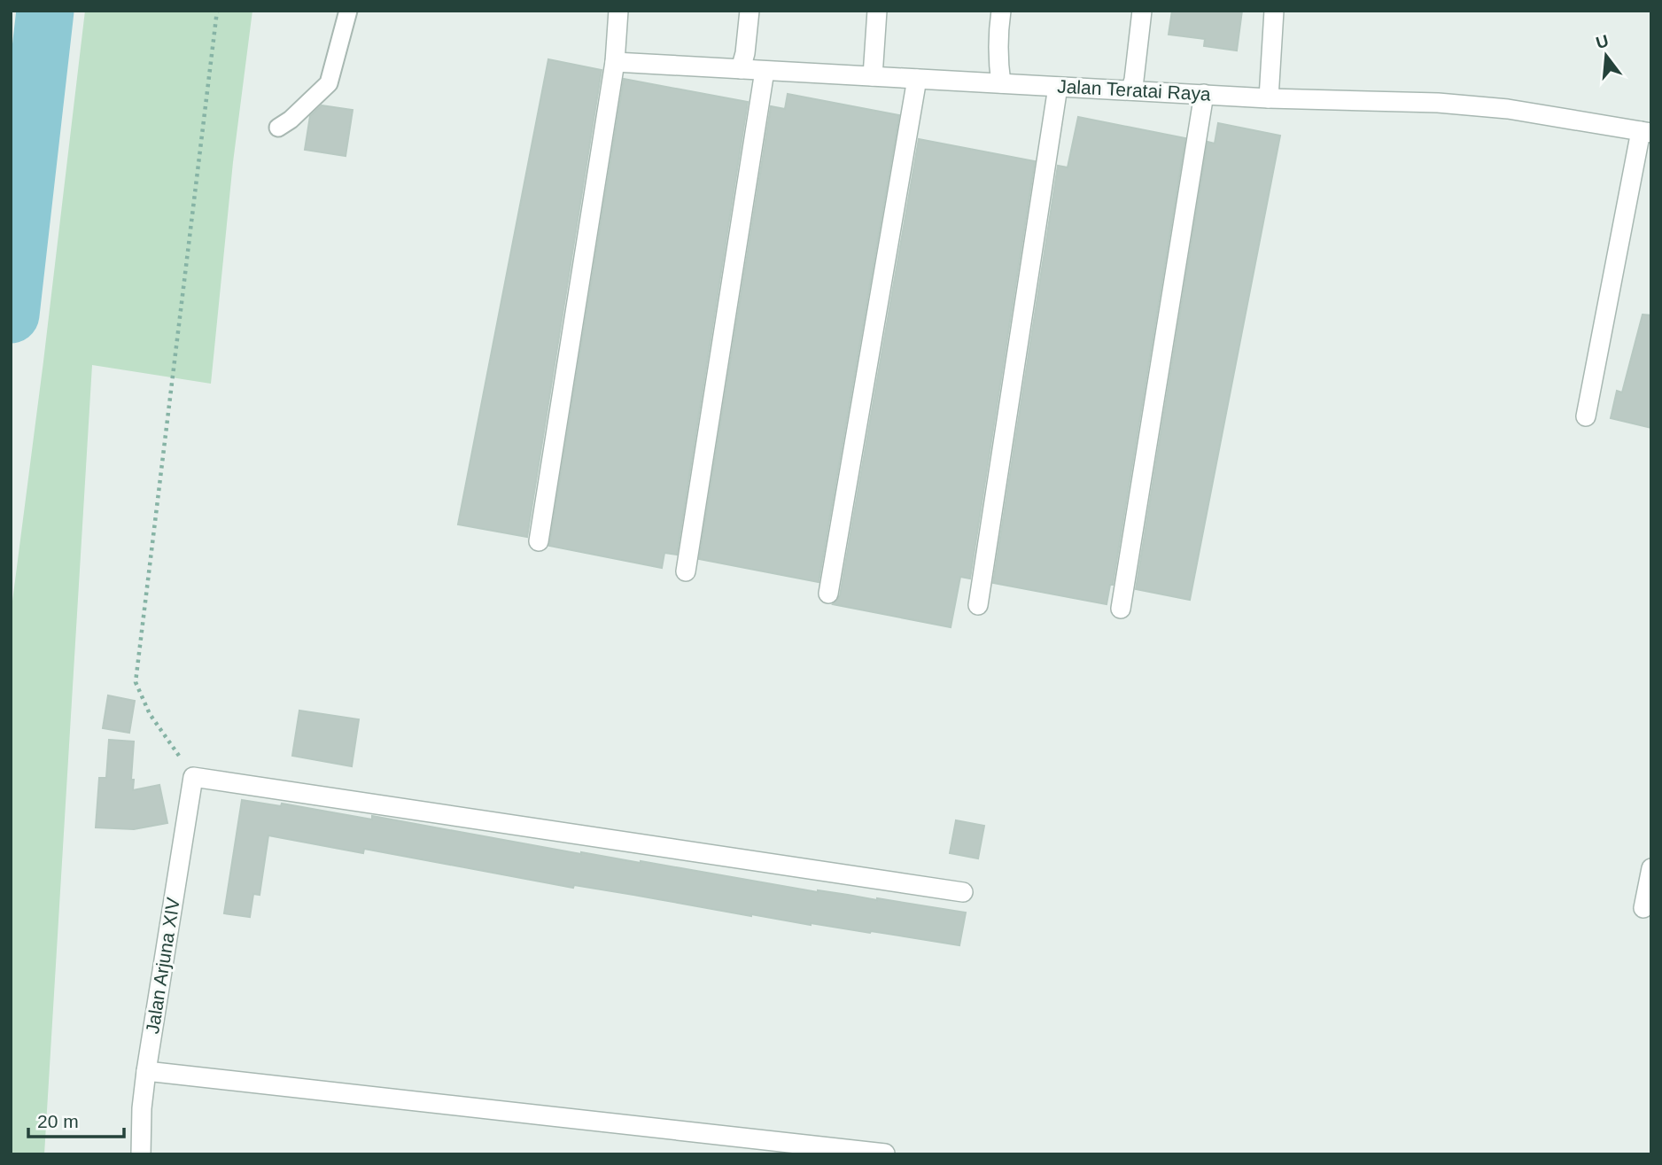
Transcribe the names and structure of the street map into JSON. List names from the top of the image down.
{
  "streets": {
    "street": ["Jalan Teratai Raya", "Jalan Arjuna XIV"]
  },
  "scale_bar": "20 m",
  "north": "top"
}
